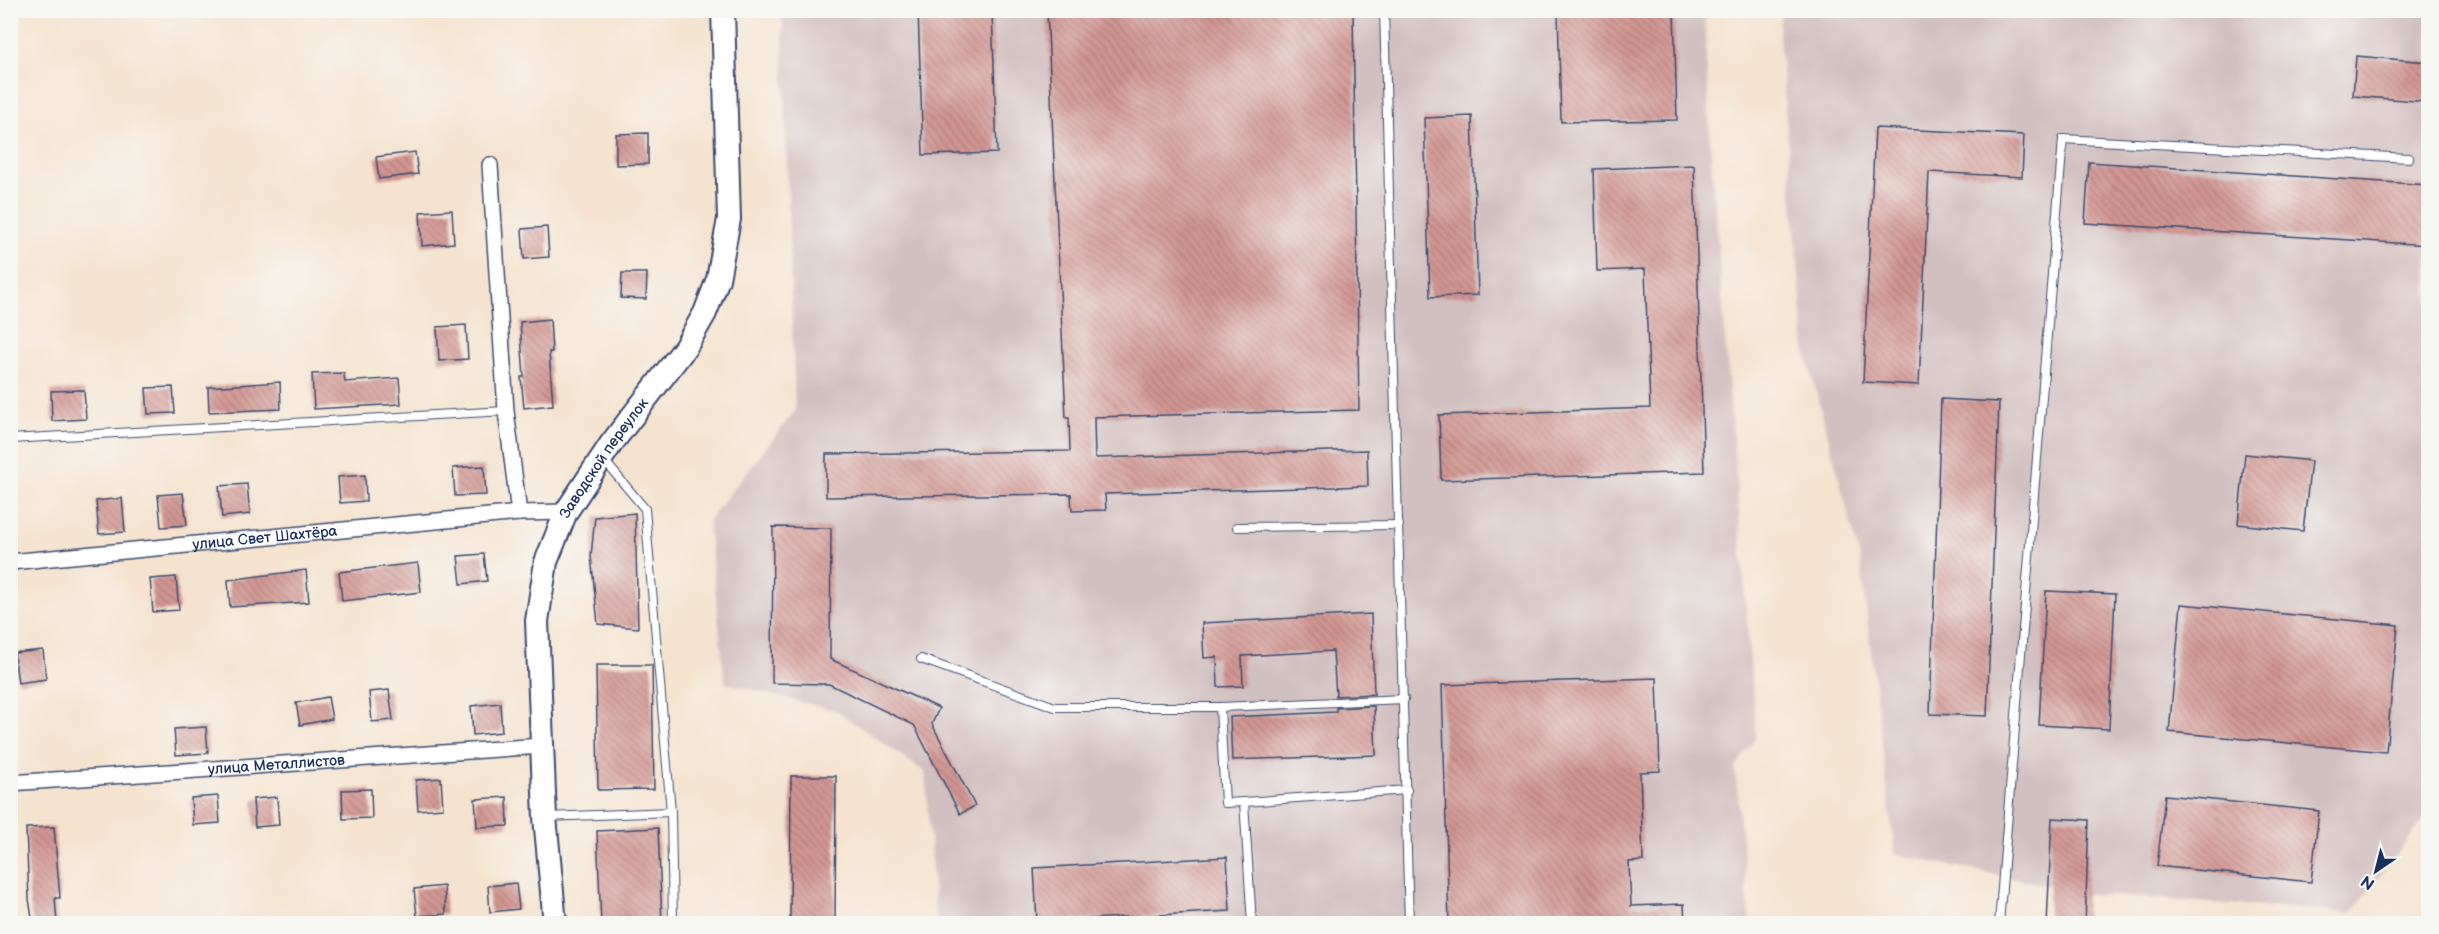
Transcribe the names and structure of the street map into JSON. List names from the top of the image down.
{
  "streets": {
    "main road": ["Заводской переулок"],
    "street": ["улица Свет Шахтёра", "улица Металлистов"]
  },
  "crossings": [
    ["Заводской переулок", "улица Свет Шахтёра"],
    ["Заводской переулок", "улица Металлистов"]
  ],
  "north": "bottom left"
}
